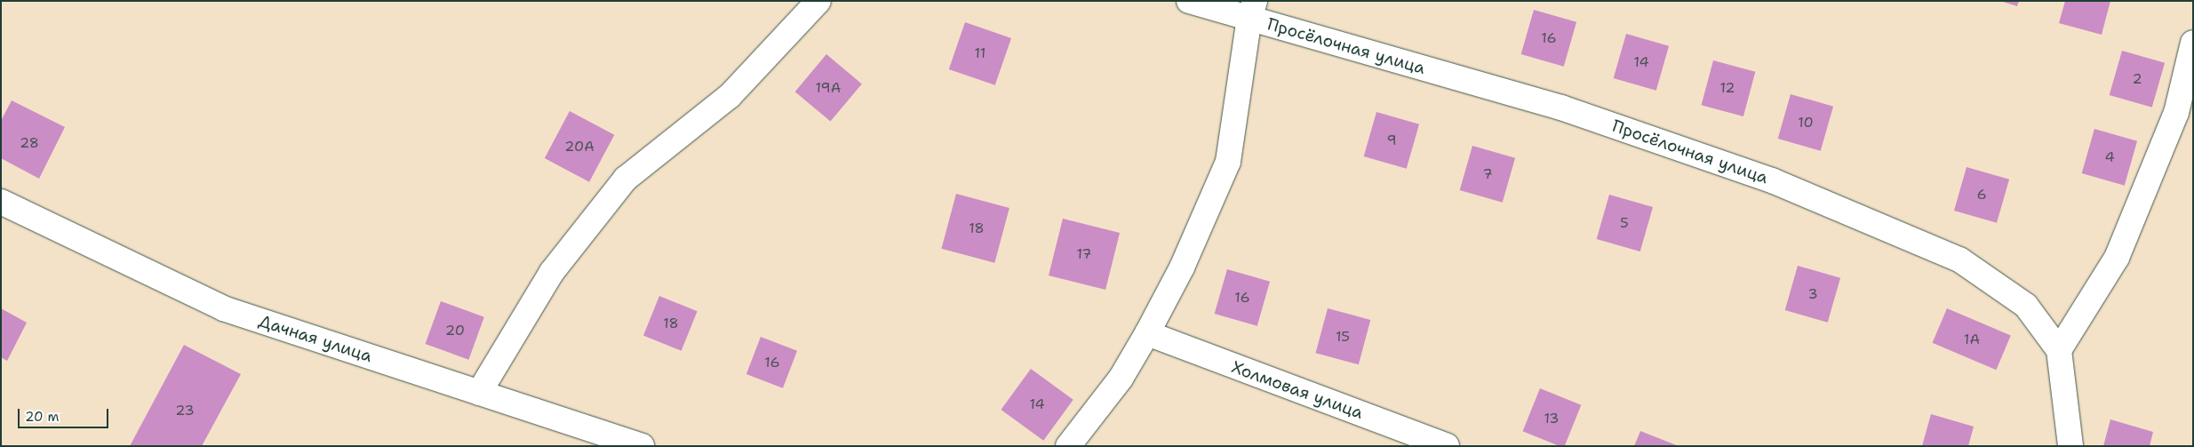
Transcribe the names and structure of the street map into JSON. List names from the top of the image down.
{
  "streets": {
    "street": ["Просёлочная улица", "Дачная улица", "Холмовая улица"]
  },
  "house_numbers": [
    "16",
    "11",
    "14",
    "2",
    "19А",
    "12",
    "10",
    "9",
    "28",
    "20А",
    "4",
    "7",
    "6",
    "5",
    "18",
    "17",
    "3",
    "16",
    "18",
    "20",
    "15",
    "1А",
    "16",
    "14",
    "23",
    "13"
  ],
  "scale_bar": "20 m"
}
